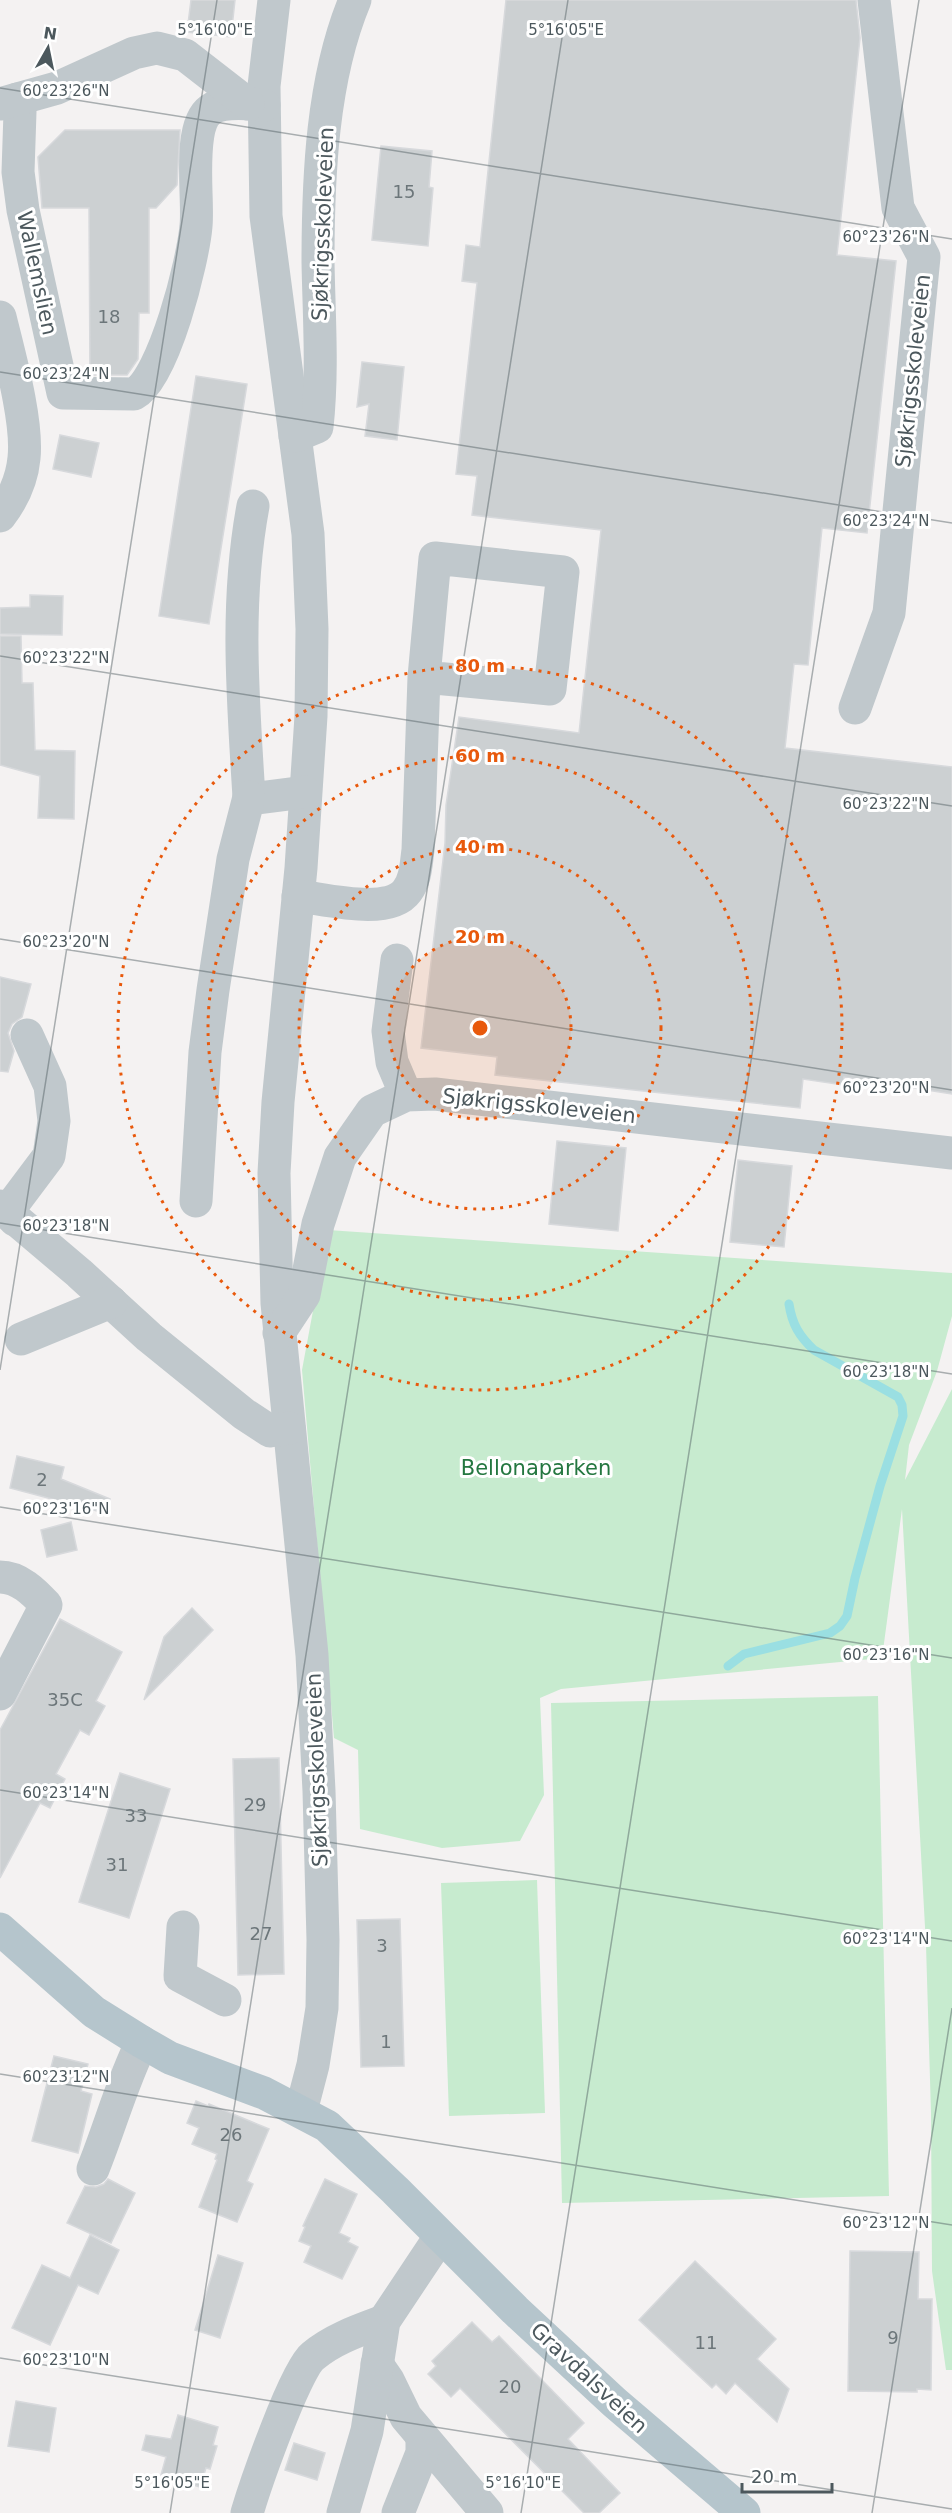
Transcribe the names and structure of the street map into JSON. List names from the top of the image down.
{
  "streets": {
    "main road": ["Gravdalsveien"],
    "street": ["Sjøkrigsskoleveien", "Wallemslien"]
  },
  "crossings": [
    ["Sjøkrigsskoleveien", "Wallemslien"],
    ["Sjøkrigsskoleveien", "Gravdalsveien"]
  ],
  "parks": ["Bellonaparken"],
  "house_numbers": [
    "15",
    "18",
    "2",
    "35C",
    "29",
    "33",
    "31",
    "27",
    "3",
    "1",
    "26",
    "9",
    "11",
    "20"
  ],
  "scale_bar": "20 m",
  "north": "top",
  "coordinates": [
    "5°16'05\"E",
    "5°16'00\"E",
    "60°23'26\"N",
    "60°23'24\"N",
    "60°23'22\"N",
    "60°23'20\"N",
    "60°23'18\"N",
    "60°23'16\"N",
    "60°23'14\"N",
    "60°23'12\"N",
    "60°23'10\"N",
    "5°16'10\"E"
  ],
  "rings": [
    "80 m",
    "60 m",
    "40 m",
    "20 m"
  ]
}
